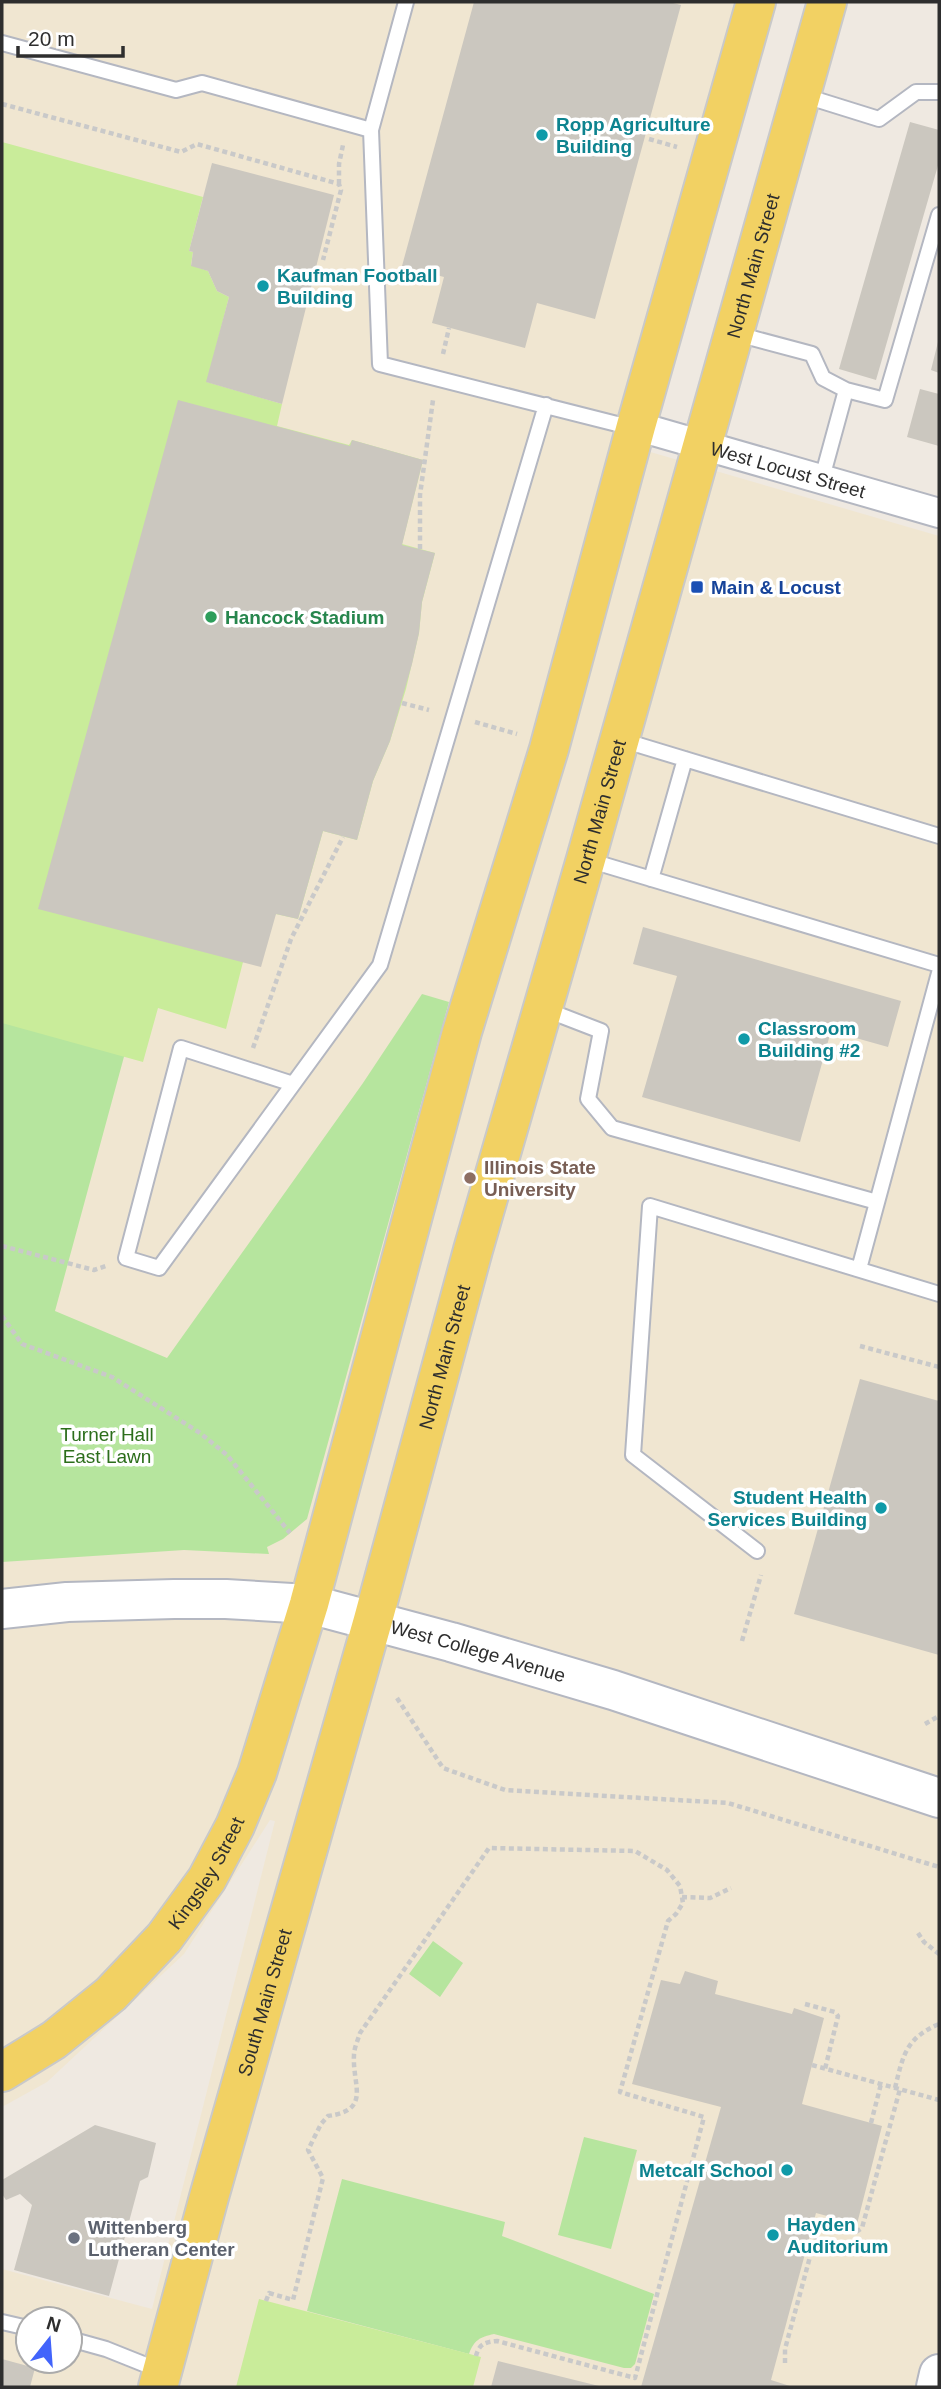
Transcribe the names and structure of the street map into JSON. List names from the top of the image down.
{
  "streets": {
    "main road": [
      "North Main Street",
      "West College Avenue",
      "Kingsley Street",
      "South Main Street"
    ],
    "street": ["West Locust Street"]
  },
  "crossings": [
    ["North Main Street", "West Locust Street"],
    ["North Main Street", "West College Avenue"],
    ["North Main Street", "South Main Street"],
    ["West College Avenue", "Kingsley Street"],
    ["West College Avenue", "South Main Street"]
  ],
  "parks": ["Turner Hall East Lawn"],
  "places": {
    "other": [
      "Ropp Agriculture Building",
      "Kaufman Football Building",
      "Hancock Stadium",
      "Classroom Building #2",
      "Illinois State University",
      "Student Health Services Building",
      "Metcalf School",
      "Hayden Auditorium",
      "Wittenberg Lutheran Center"
    ],
    "transit": ["Main & Locust"]
  },
  "scale_bar": "20 m",
  "north": "top"
}
